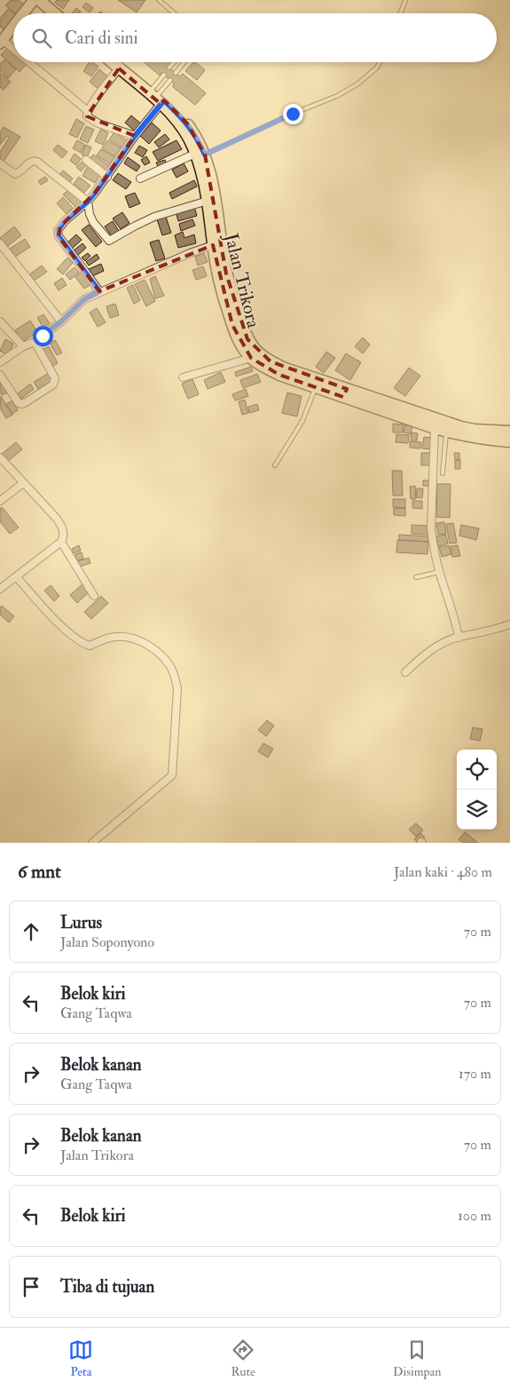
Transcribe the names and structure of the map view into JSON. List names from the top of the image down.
{
  "streets": {
    "main road": ["Jalan Trikora"]
  },
  "page": {
    "search": "Cari di sini",
    "heading": ["6 mnt", "Jalan kaki · 480 m"],
    "list": [
      ["Lurus", "Jalan Soponyono", "70 m"],
      ["Belok kiri", "Gang Taqwa", "70 m"],
      ["Belok kanan", "Gang Taqwa", "170 m"],
      ["Belok kanan", "Jalan Trikora", "70 m"],
      ["Belok kiri", "100 m"],
      "Tiba di tujuan"
    ],
    "nav": ["Peta", "Rute", "Disimpan"]
  }
}
